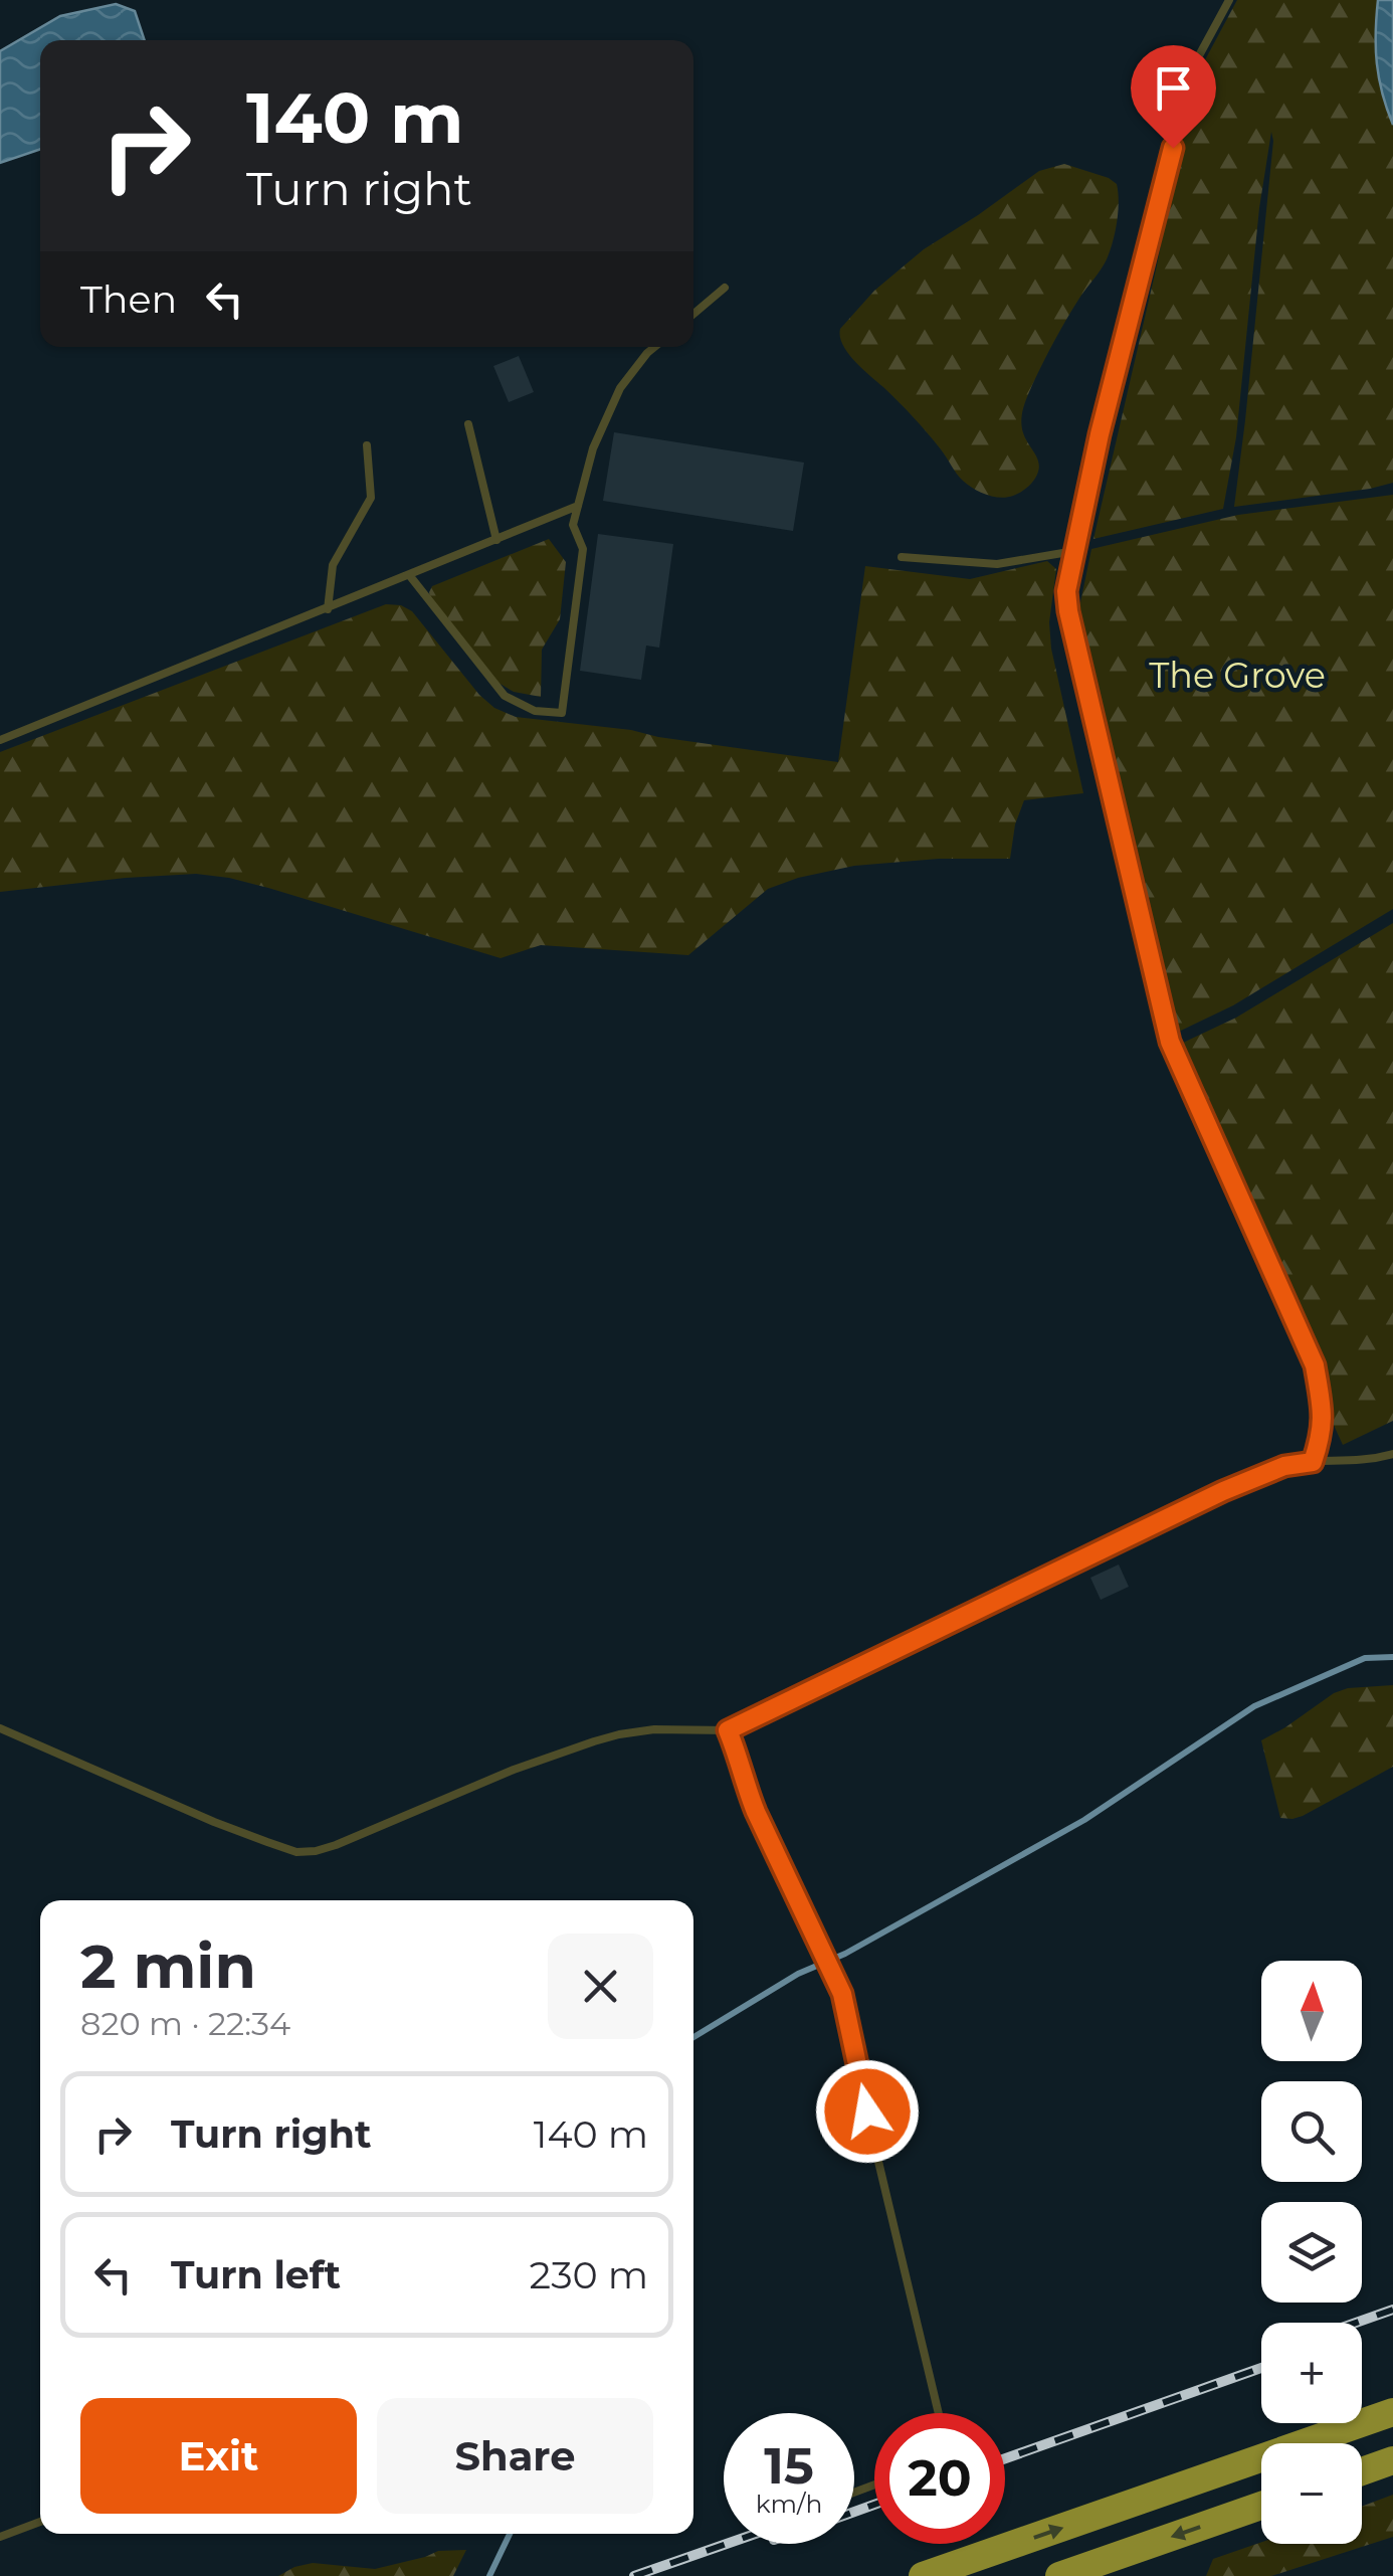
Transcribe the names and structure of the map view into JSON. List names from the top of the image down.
{
  "parks": ["The Grove"],
  "north": "top",
  "page": {
    "turn": ["140 m", "Turn right"],
    "then": "Then",
    "heading": ["2 min", "820 m · 22:34"],
    "map_buttons": ["+", "−"],
    "list": [
      {
        "name": "Turn right",
        "value": "140 m"
      },
      {
        "name": "Turn left",
        "value": "230 m"
      }
    ],
    "buttons": ["Exit", "Share"],
    "speed": "15 km/h",
    "limit": "20"
  }
}
